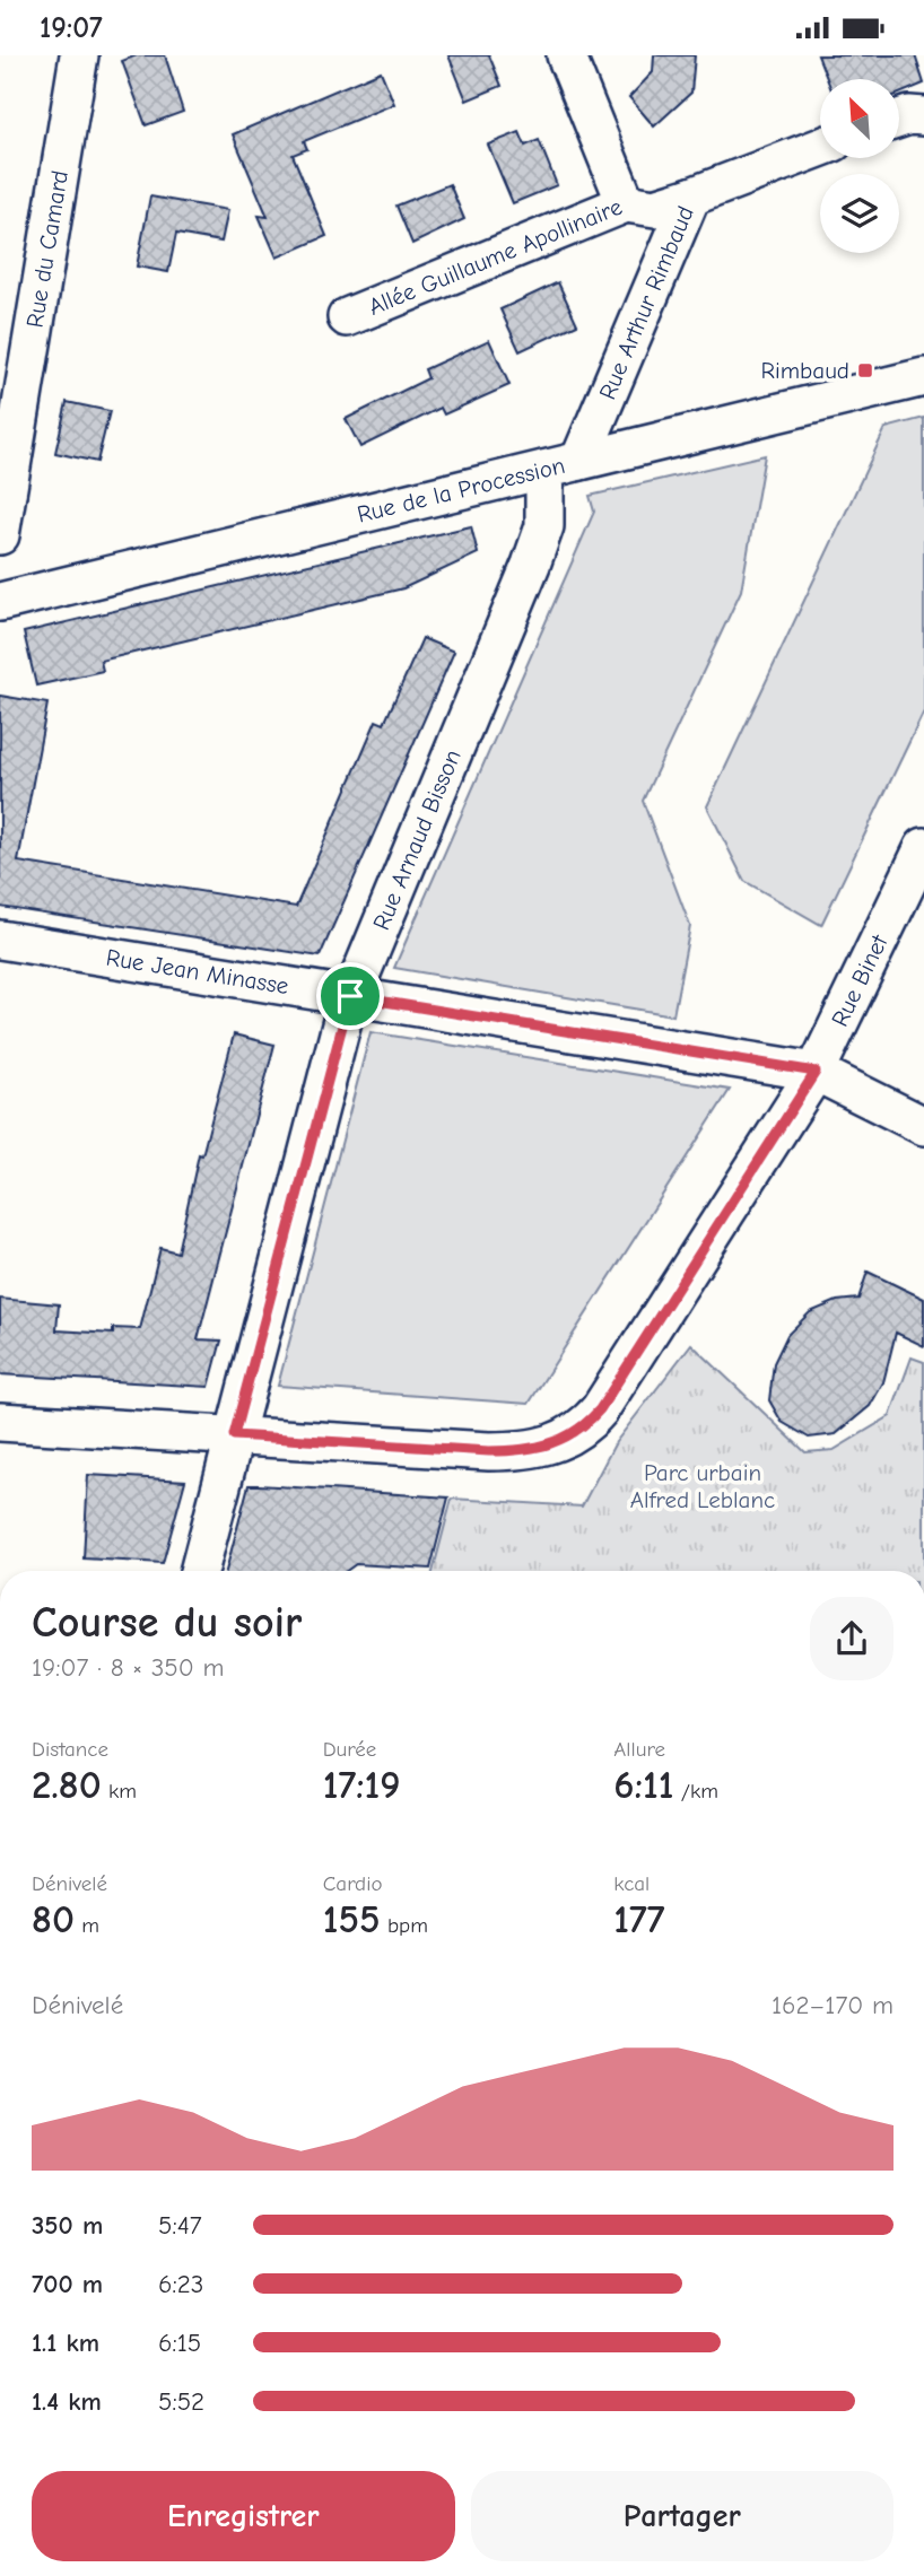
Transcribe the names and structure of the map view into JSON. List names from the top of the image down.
{
  "streets": {
    "street": [
      "Rue du Camard",
      "Allée Guillaume Apollinaire",
      "Rue Arthur Rimbaud",
      "Rue de la Procession",
      "Rue Arnaud Bisson",
      "Rue Jean Minasse",
      "Rue Binet"
    ]
  },
  "crossings": [
    ["Allée Guillaume Apollinaire", "Rue Arthur Rimbaud"],
    ["Rue Arthur Rimbaud", "Rue de la Procession"],
    ["Rue Arthur Rimbaud", "Rue Arnaud Bisson"],
    ["Rue de la Procession", "Rue Arnaud Bisson"],
    ["Rue Arnaud Bisson", "Rue Jean Minasse"],
    ["Rue Arnaud Bisson", "Rue Binet"],
    ["Rue Jean Minasse", "Rue Binet"]
  ],
  "parks": ["Parc urbain Alfred Leblanc"],
  "places": {
    "transit": ["Rimbaud"]
  },
  "north": "top left",
  "page": {
    "status": "19:07",
    "heading": ["Course du soir", "19:07 · 8 × 350 m"],
    "stats": [
      ["Distance", "2.80 km"],
      ["Durée", "17:19"],
      ["Allure", "6:11 /km"],
      ["Dénivelé", "80 m"],
      ["Cardio", "155 bpm"],
      ["kcal", "177"]
    ],
    "chart": ["Dénivelé", "162–170 m"],
    "list": [
      {
        "name": "350 m",
        "note": "5:47"
      },
      {
        "name": "700 m",
        "note": "6:23"
      },
      {
        "name": "1.1 km",
        "note": "6:15"
      },
      {
        "name": "1.4 km",
        "note": "5:52"
      }
    ],
    "buttons": ["Enregistrer", "Partager"]
  }
}
